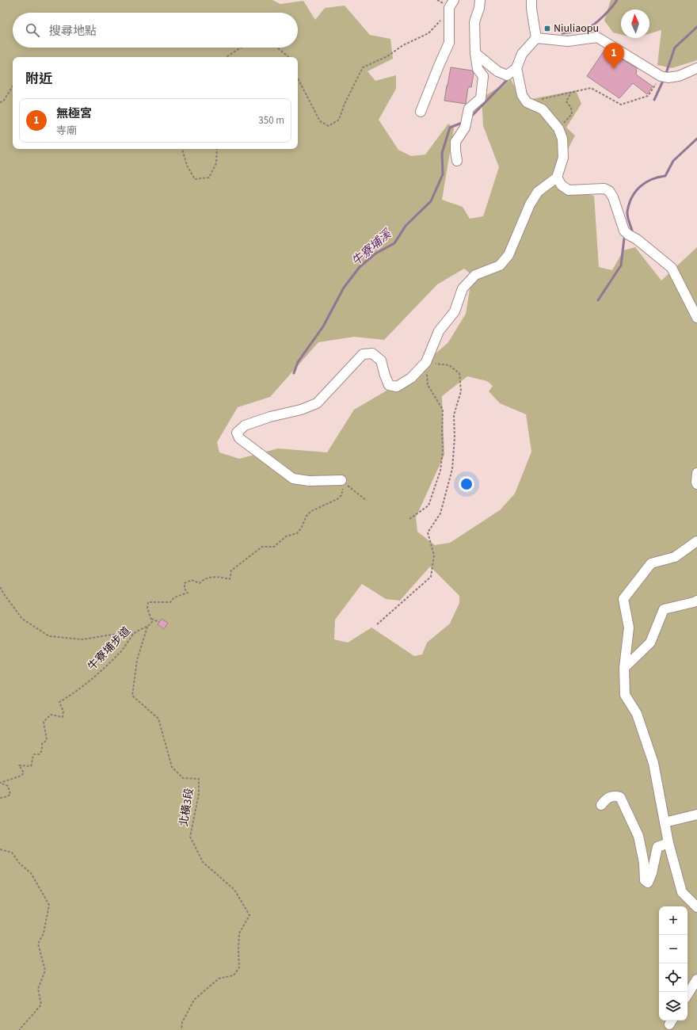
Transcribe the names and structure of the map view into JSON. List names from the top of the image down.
{
  "streets": {
    "path": ["牛寮埔步道", "北橫3段"]
  },
  "crossings": [
    ["牛寮埔步道", "北橫3段"]
  ],
  "water": ["牛寮埔溪"],
  "places": {
    "transit": ["Niuliaopu"]
  },
  "north": "top",
  "page": {
    "search": "搜尋地點",
    "pins": "1",
    "heading": "附近",
    "list": [
      {
        "mark": "1",
        "name": "無極宮",
        "note": "寺廟",
        "value": "350 m"
      }
    ],
    "map_buttons": ["+", "−"]
  }
}
